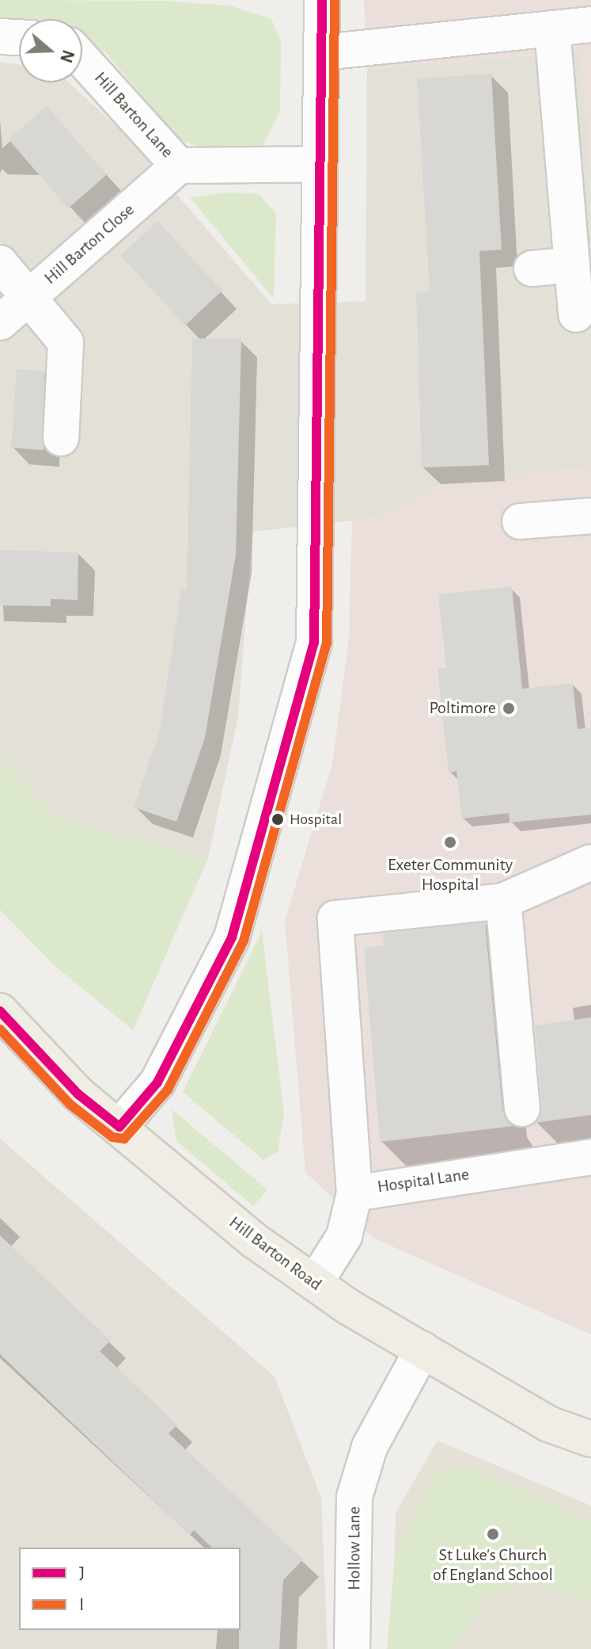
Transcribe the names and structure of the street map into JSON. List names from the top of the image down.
{
  "streets": {
    "main road": ["Hill Barton Road"],
    "street": [
      "Hill Barton Lane",
      "Hill Barton Close",
      "Hospital Lane",
      "Hollow Lane"
    ]
  },
  "crossings": [
    ["Hill Barton Lane", "Hill Barton Close"],
    ["Hospital Lane", "Hill Barton Road"],
    ["Hill Barton Road", "Hollow Lane"]
  ],
  "places": [
    "Poltimore",
    "Hospital",
    "Exeter Community Hospital",
    "St Luke's Church of England School"
  ],
  "lines": ["transit line J", "transit line I"],
  "legend": ["J", "I"],
  "north": "right"
}
